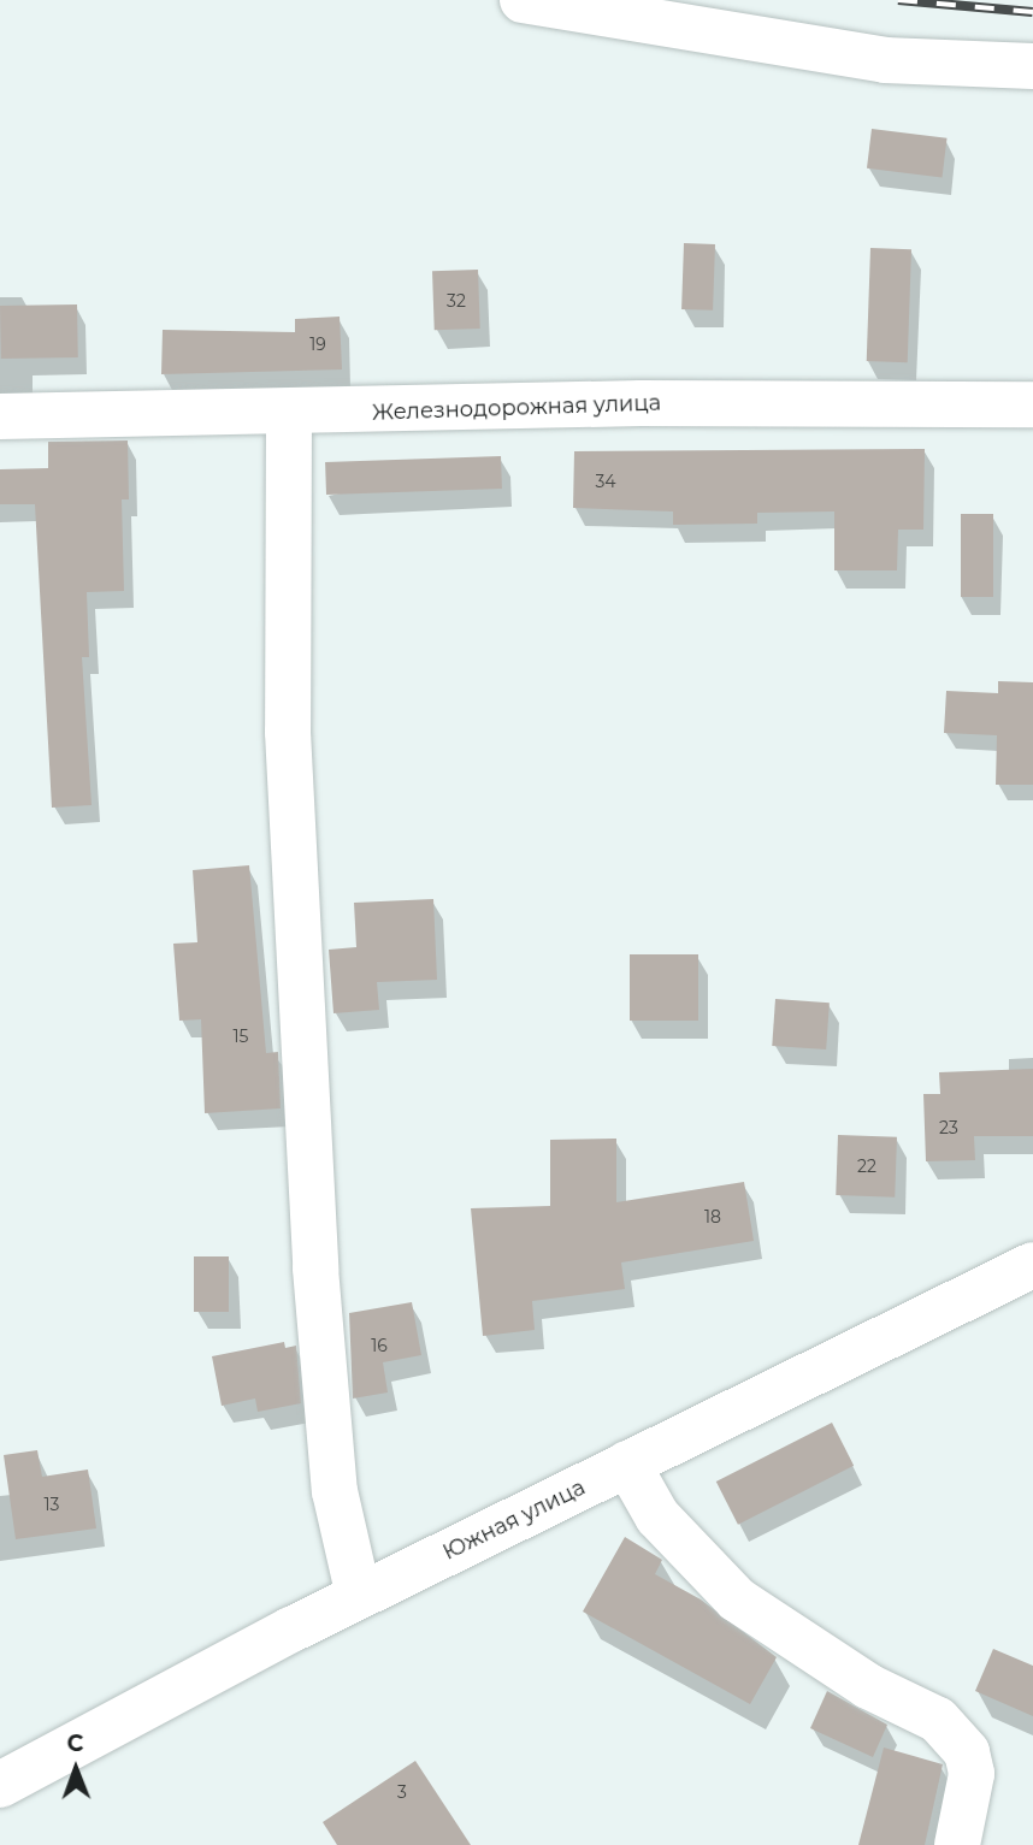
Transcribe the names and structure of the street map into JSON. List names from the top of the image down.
{
  "streets": {
    "street": ["Железнодорожная улица", "Южная улица"]
  },
  "house_numbers": [
    "32",
    "19",
    "34",
    "15",
    "23",
    "22",
    "18",
    "16",
    "13",
    "3"
  ],
  "north": "top"
}
